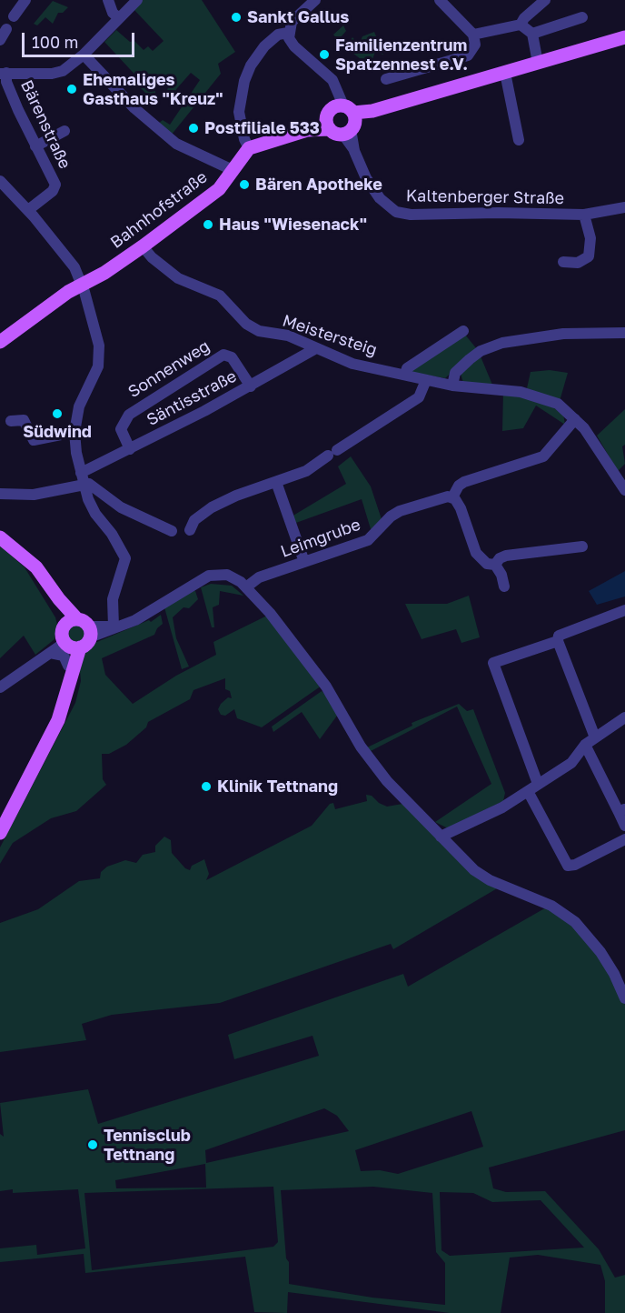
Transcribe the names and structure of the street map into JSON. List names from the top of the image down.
{
  "streets": {
    "main road": ["Bahnhofstraße"],
    "street": [
      "Bärenstraße",
      "Kaltenberger Straße",
      "Meistersteig",
      "Sonnenweg",
      "Säntisstraße",
      "Leimgrube"
    ]
  },
  "crossings": [
    ["Bahnhofstraße", "Meistersteig"],
    ["Meistersteig", "Säntisstraße"],
    ["Sonnenweg", "Säntisstraße"]
  ],
  "places": [
    "Sankt Gallus",
    "Familienzentrum Spatzennest e.V.",
    "Ehemaliges Gasthaus \"Kreuz\"",
    "Postfiliale 533",
    "Bären Apotheke",
    "Haus \"Wiesenack\"",
    "Südwind",
    "Klinik Tettnang",
    "Tennisclub Tettnang"
  ],
  "scale_bar": "100 m"
}
